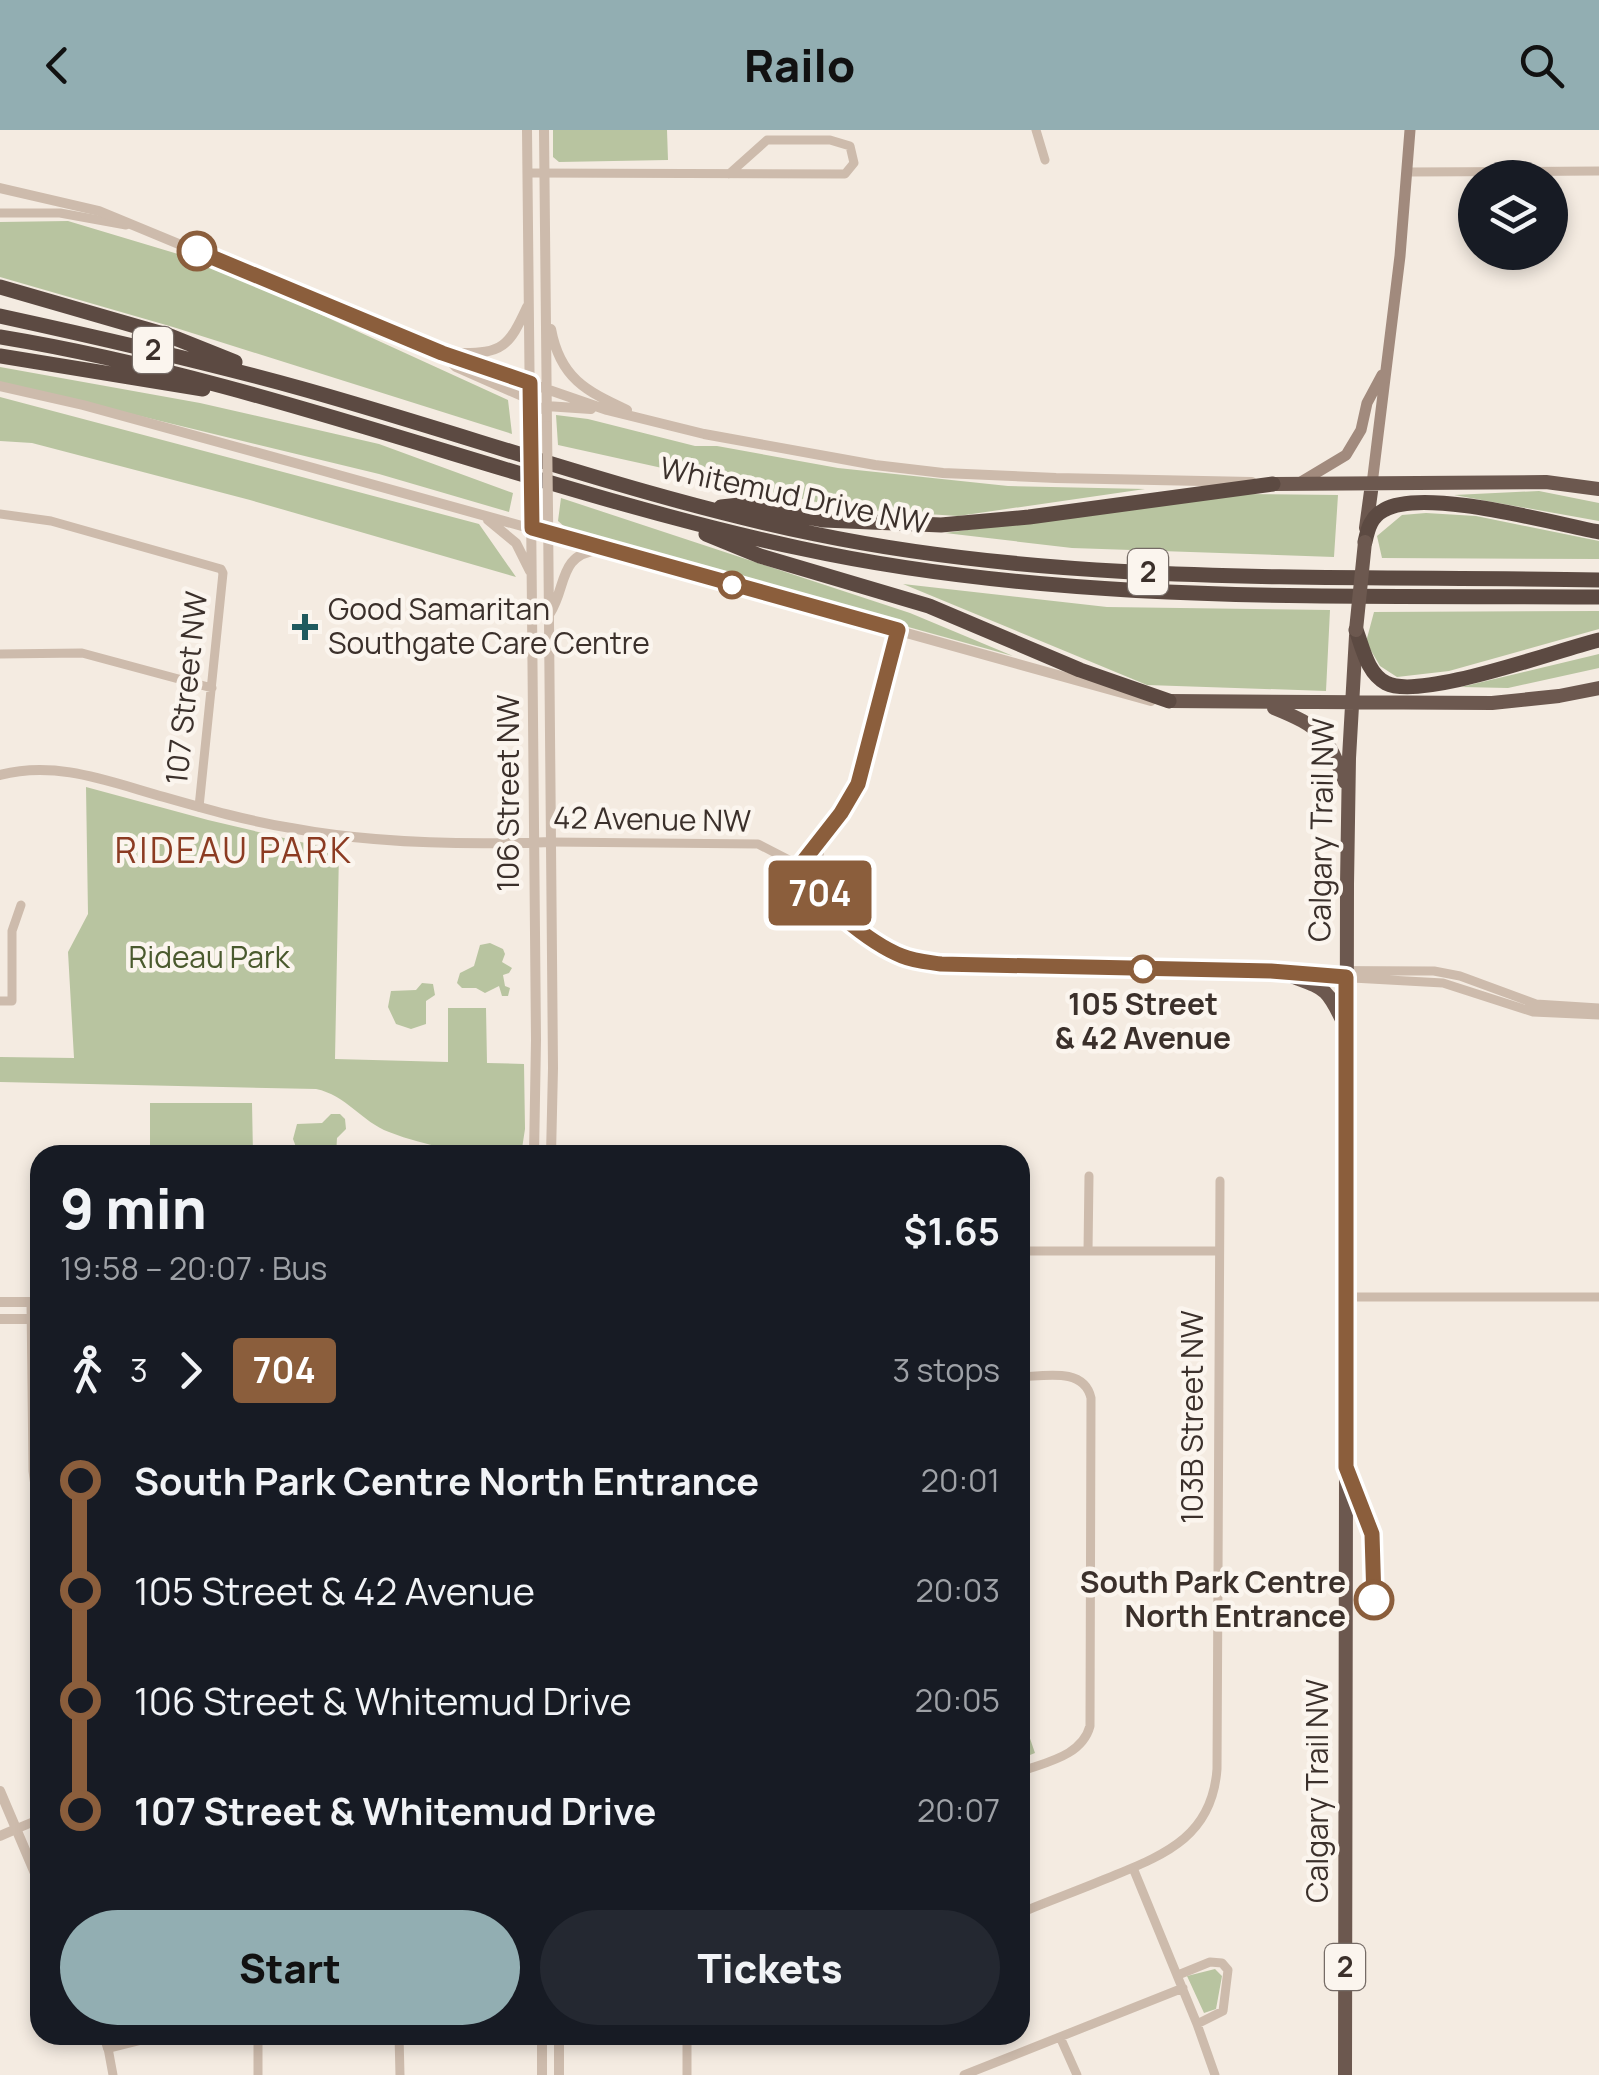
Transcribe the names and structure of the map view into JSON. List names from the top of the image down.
{
  "streets": {
    "highway": ["2", "Whitemud Drive NW", "Calgary Trail NW"],
    "street": [
      "107 Street NW",
      "106 Street NW",
      "42 Avenue NW",
      "103B Street NW"
    ]
  },
  "crossings": [
    ["107 Street NW", "42 Avenue NW"],
    ["106 Street NW", "42 Avenue NW"],
    ["42 Avenue NW", "Calgary Trail NW"]
  ],
  "districts": ["RIDEAU PARK"],
  "parks": ["Rideau Park"],
  "places": {
    "health": ["Good Samaritan Southgate Care Centre"],
    "other": ["105 Street & 42 Avenue", "South Park Centre North Entrance"]
  },
  "lines": ["bus line 704"],
  "page": {
    "header": "Railo",
    "on_map": "704",
    "heading": ["9 min", "19:58 – 20:07 · Bus", "$1.65"],
    "legs": ["3", "704", "3 stops"],
    "list": [
      {
        "name": "South Park Centre North Entrance",
        "value": "20:01"
      },
      {
        "name": "105 Street & 42 Avenue",
        "value": "20:03"
      },
      {
        "name": "106 Street & Whitemud Drive",
        "value": "20:05"
      },
      {
        "name": "107 Street & Whitemud Drive",
        "value": "20:07"
      }
    ],
    "buttons": ["Start", "Tickets"]
  }
}
